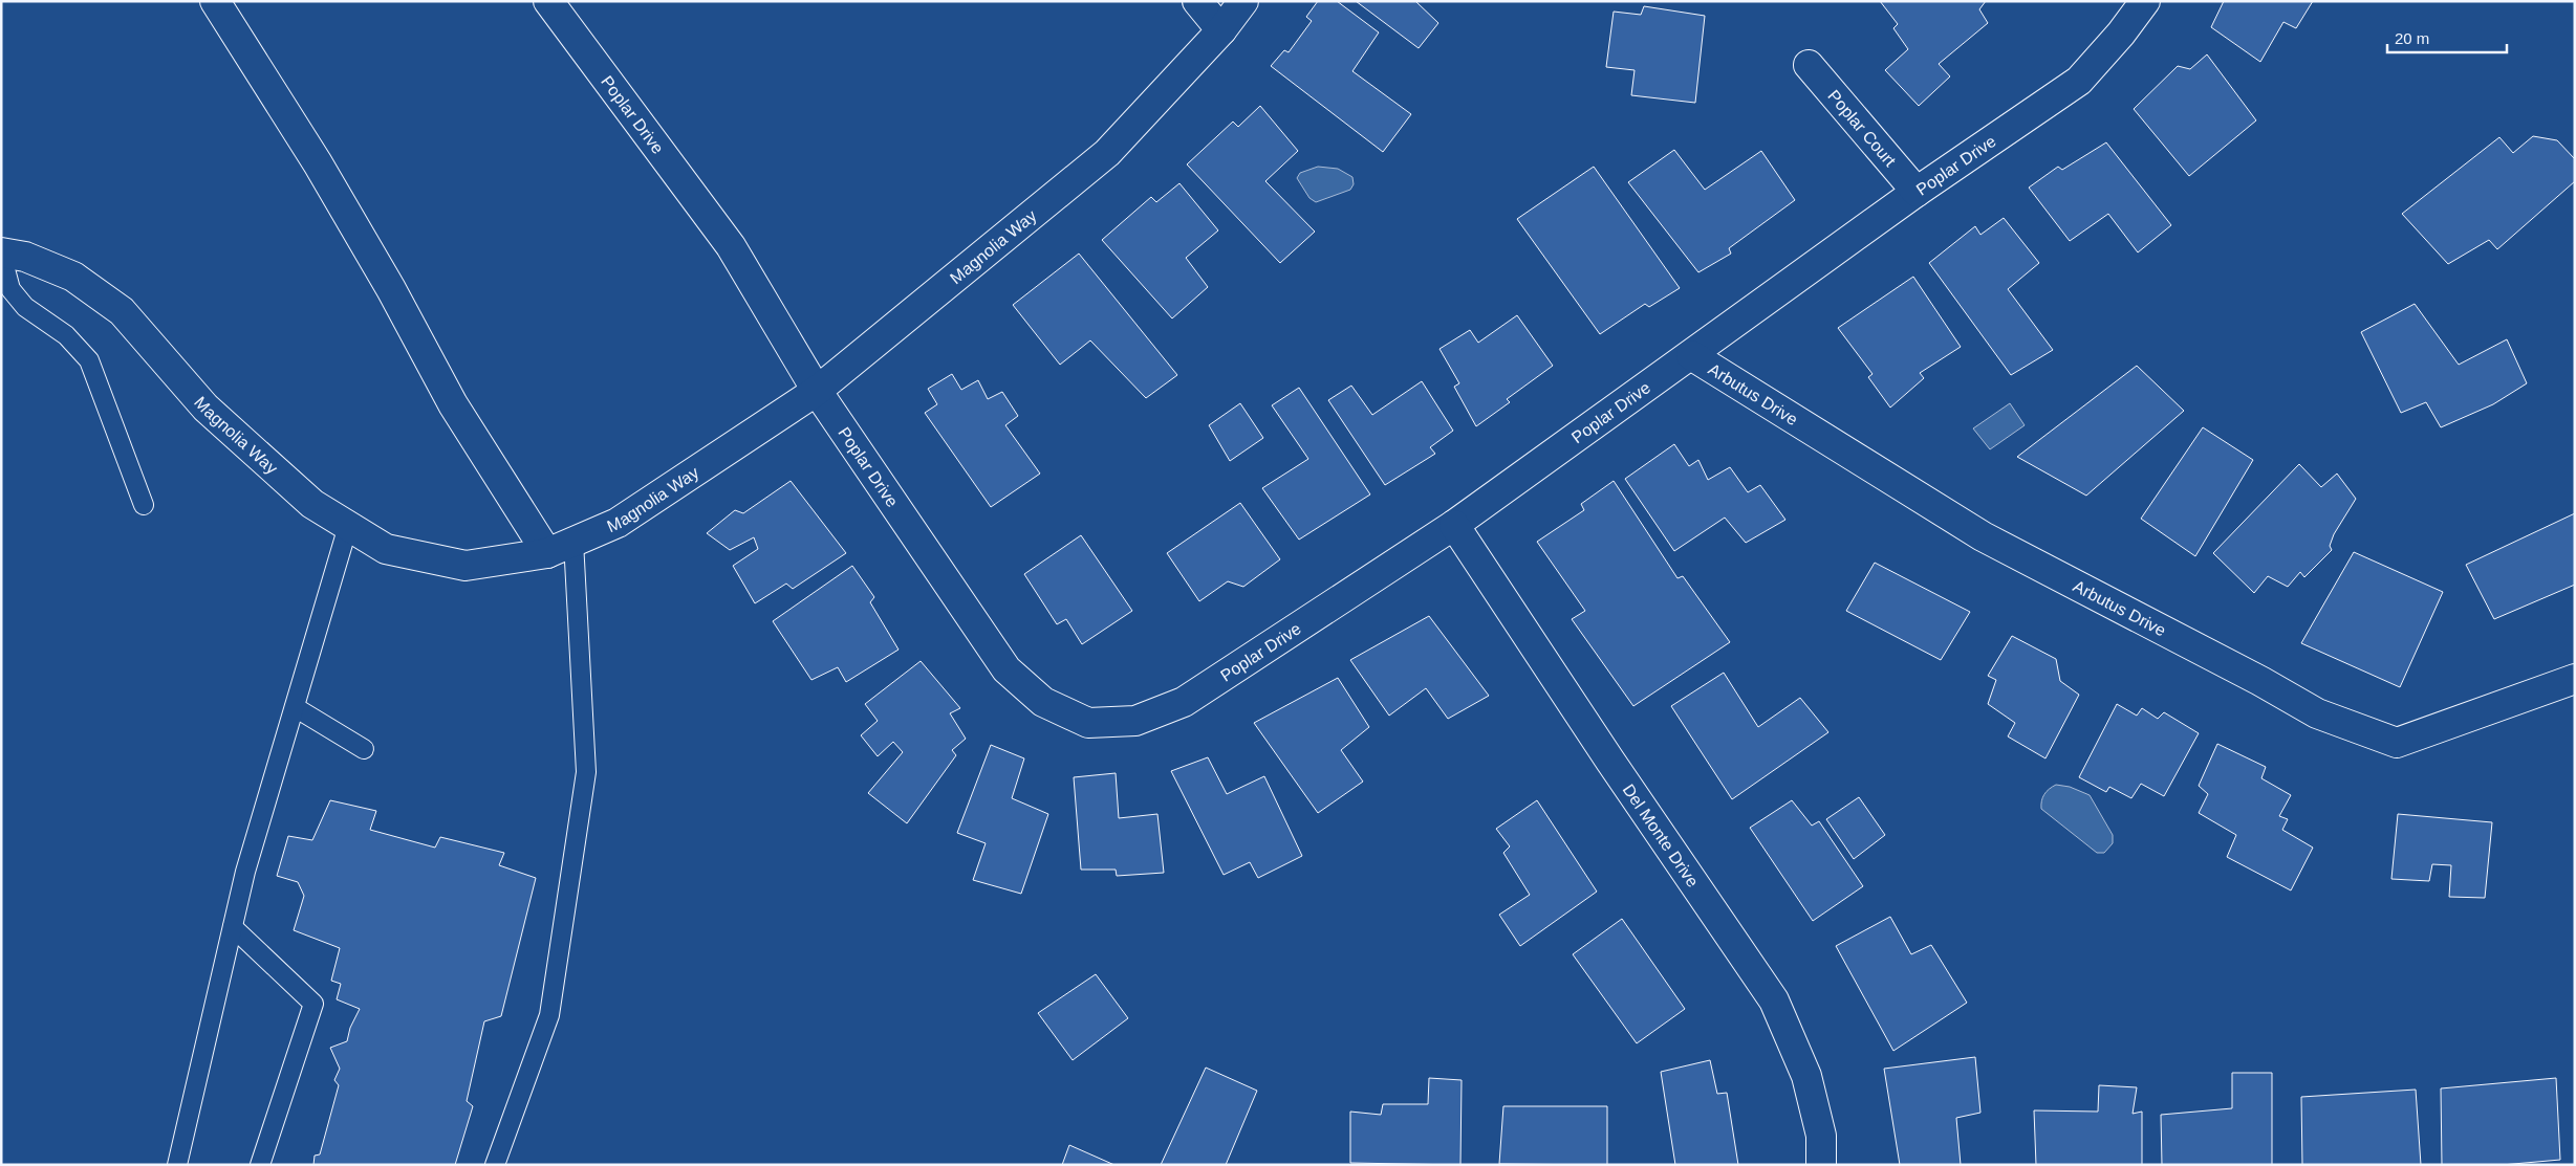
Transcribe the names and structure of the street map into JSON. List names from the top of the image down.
{
  "streets": {
    "street": [
      "Poplar Drive",
      "Poplar Court",
      "Magnolia Way",
      "Arbutus Drive",
      "Del Monte Drive"
    ]
  },
  "crossings": [
    ["Poplar Drive", "Poplar Court"],
    ["Poplar Drive", "Magnolia Way"],
    ["Poplar Drive", "Arbutus Drive"],
    ["Poplar Drive", "Del Monte Drive"]
  ],
  "scale_bar": "20 m"
}
